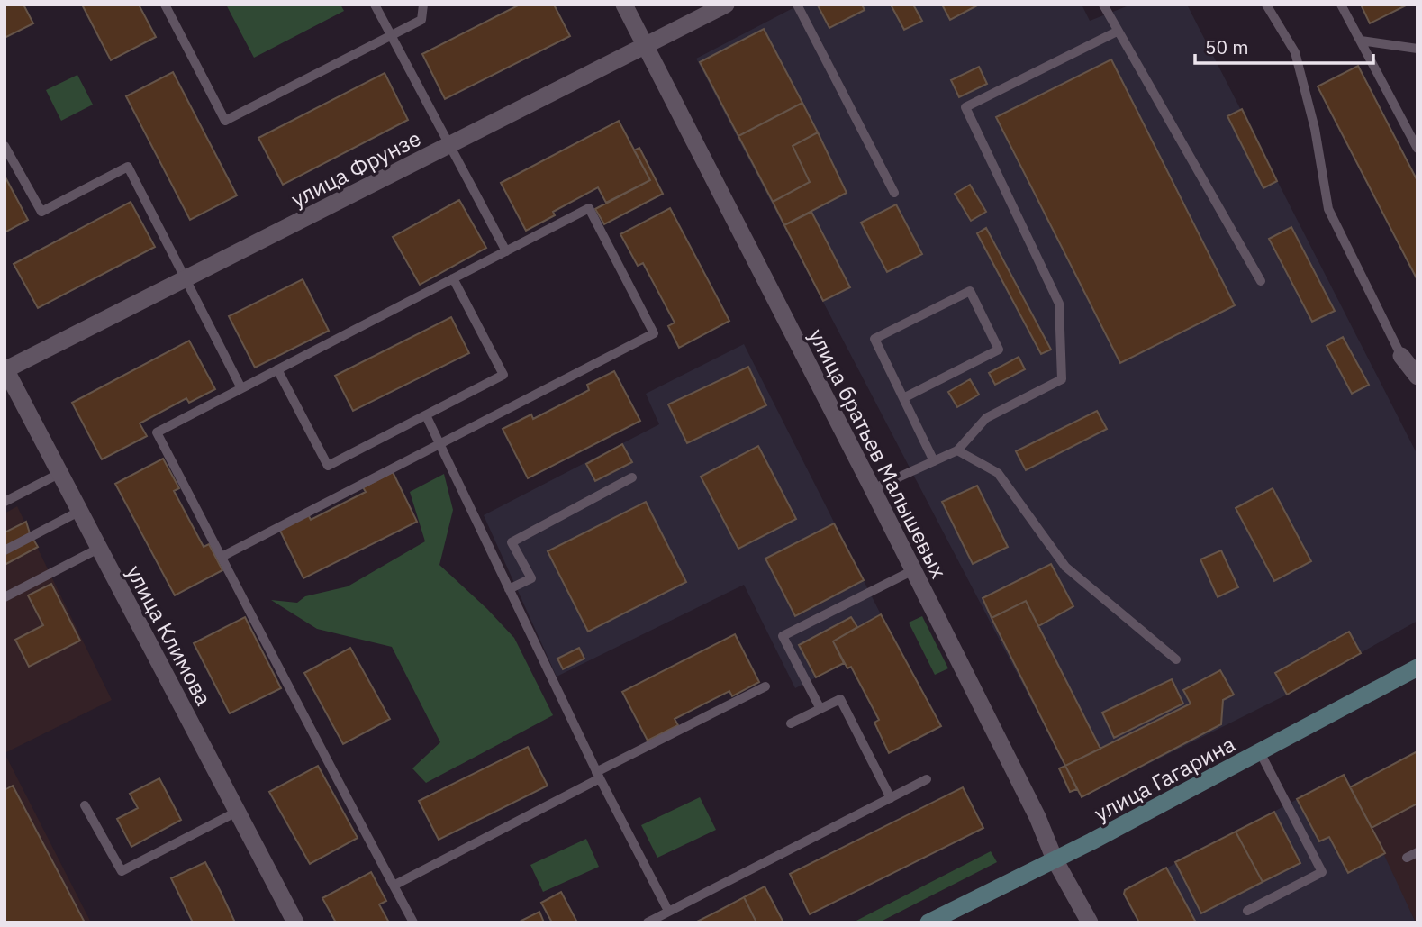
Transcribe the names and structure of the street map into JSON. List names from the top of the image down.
{
  "streets": {
    "main road": ["улица Гагарина"],
    "street": ["улица Фрунзе", "улица братьев Малышевых", "улица Климова"]
  },
  "crossings": [
    ["улица Фрунзе", "улица братьев Малышевых"],
    ["улица Фрунзе", "улица Климова"],
    ["улица братьев Малышевых", "улица Гагарина"]
  ],
  "scale_bar": "50 m"
}
